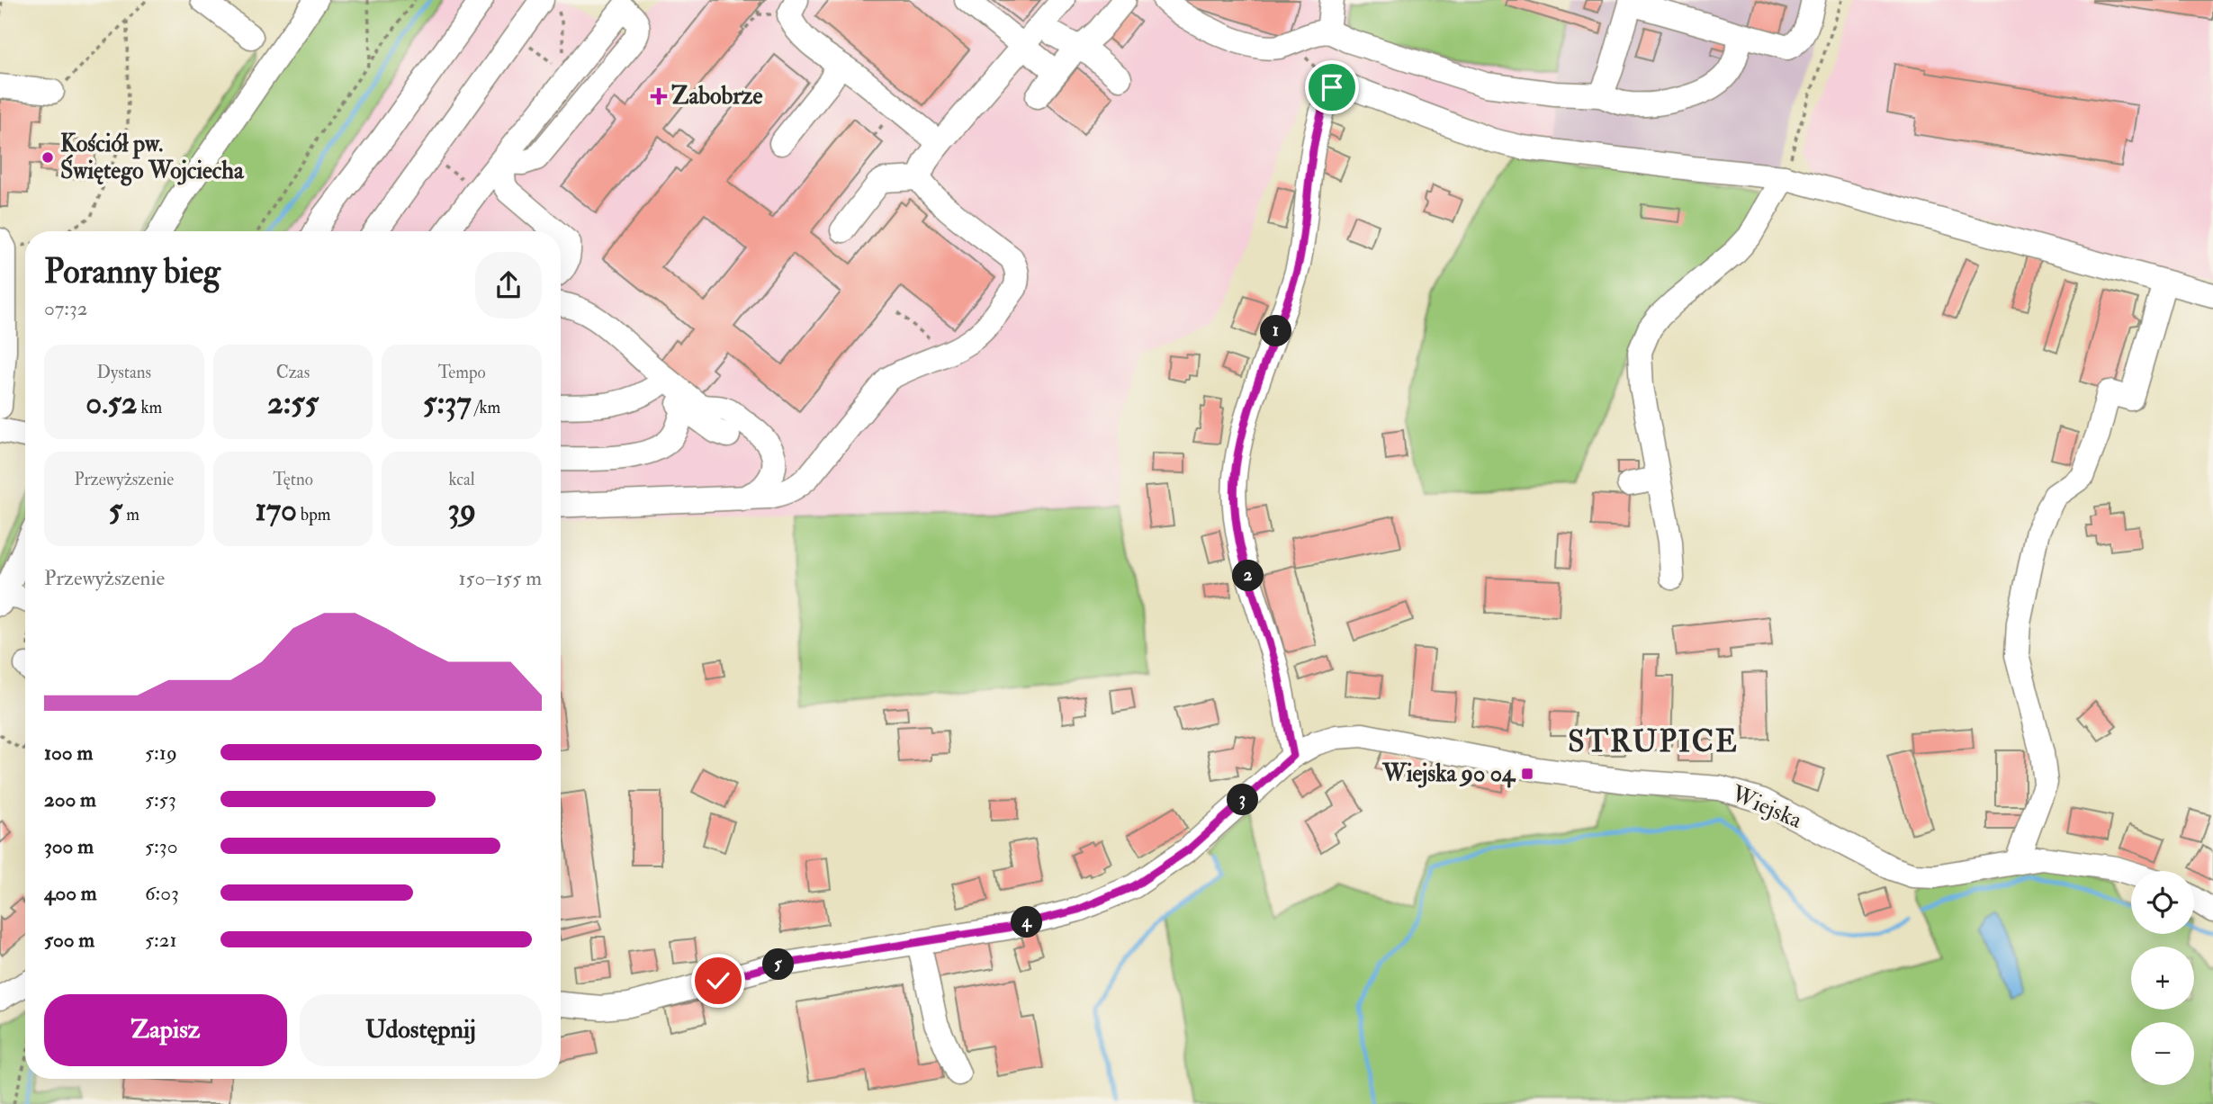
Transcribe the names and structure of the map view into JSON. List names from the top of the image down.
{
  "streets": {
    "street": ["Wiejska"]
  },
  "districts": ["STRUPICE"],
  "places": {
    "health": ["Zabobrze"],
    "other": ["Kościół pw. Świętego Wojciecha"],
    "transit": ["Wiejska 90 04"]
  },
  "page": {
    "heading": ["Poranny bieg", "07:32"],
    "pins": [
      "1",
      "2",
      "3",
      "4",
      "5"
    ],
    "stats": [
      ["Dystans", "0.52 km"],
      ["Czas", "2:55"],
      ["Tempo", "5:37 /km"],
      ["Przewyższenie", "5 m"],
      ["Tętno", "170 bpm"],
      ["kcal", "39"]
    ],
    "chart": ["Przewyższenie", "150–155 m"],
    "list": [
      {
        "name": "100 m",
        "note": "5:19"
      },
      {
        "name": "200 m",
        "note": "5:53"
      },
      {
        "name": "300 m",
        "note": "5:30"
      },
      {
        "name": "400 m",
        "note": "6:03"
      },
      {
        "name": "500 m",
        "note": "5:21"
      }
    ],
    "map_buttons": ["+", "−"],
    "buttons": ["Zapisz", "Udostępnij"]
  }
}
